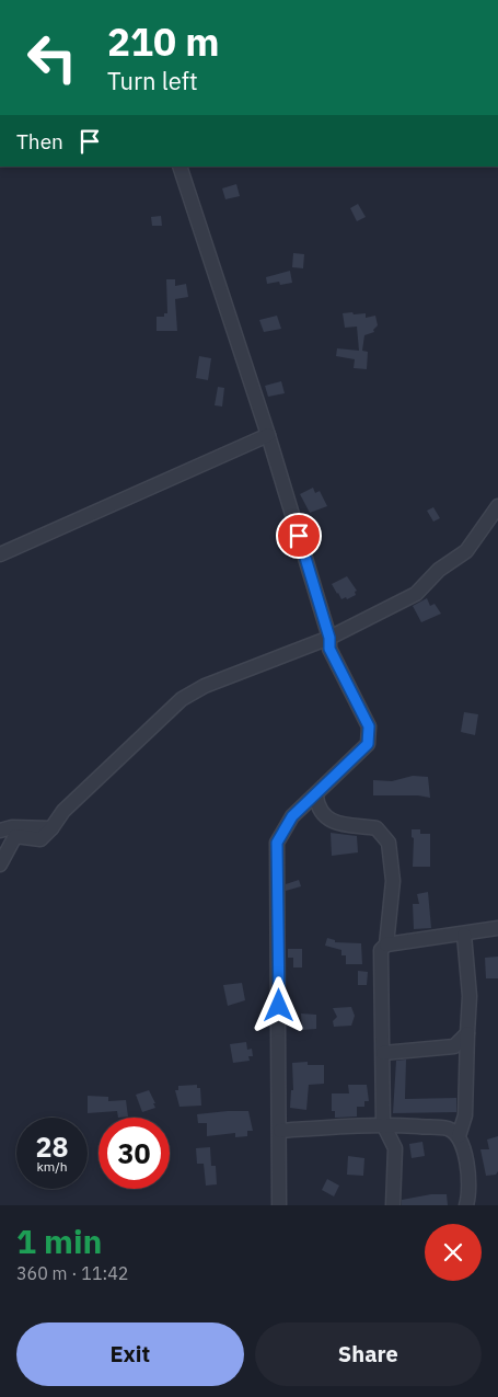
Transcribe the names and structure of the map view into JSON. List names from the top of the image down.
{
  "page": {
    "turn": ["210 m", "Turn left"],
    "then": "Then",
    "speed": "28 km/h",
    "limit": "30",
    "heading": ["1 min", "360 m · 11:42"],
    "buttons": ["Exit", "Share"]
  }
}
